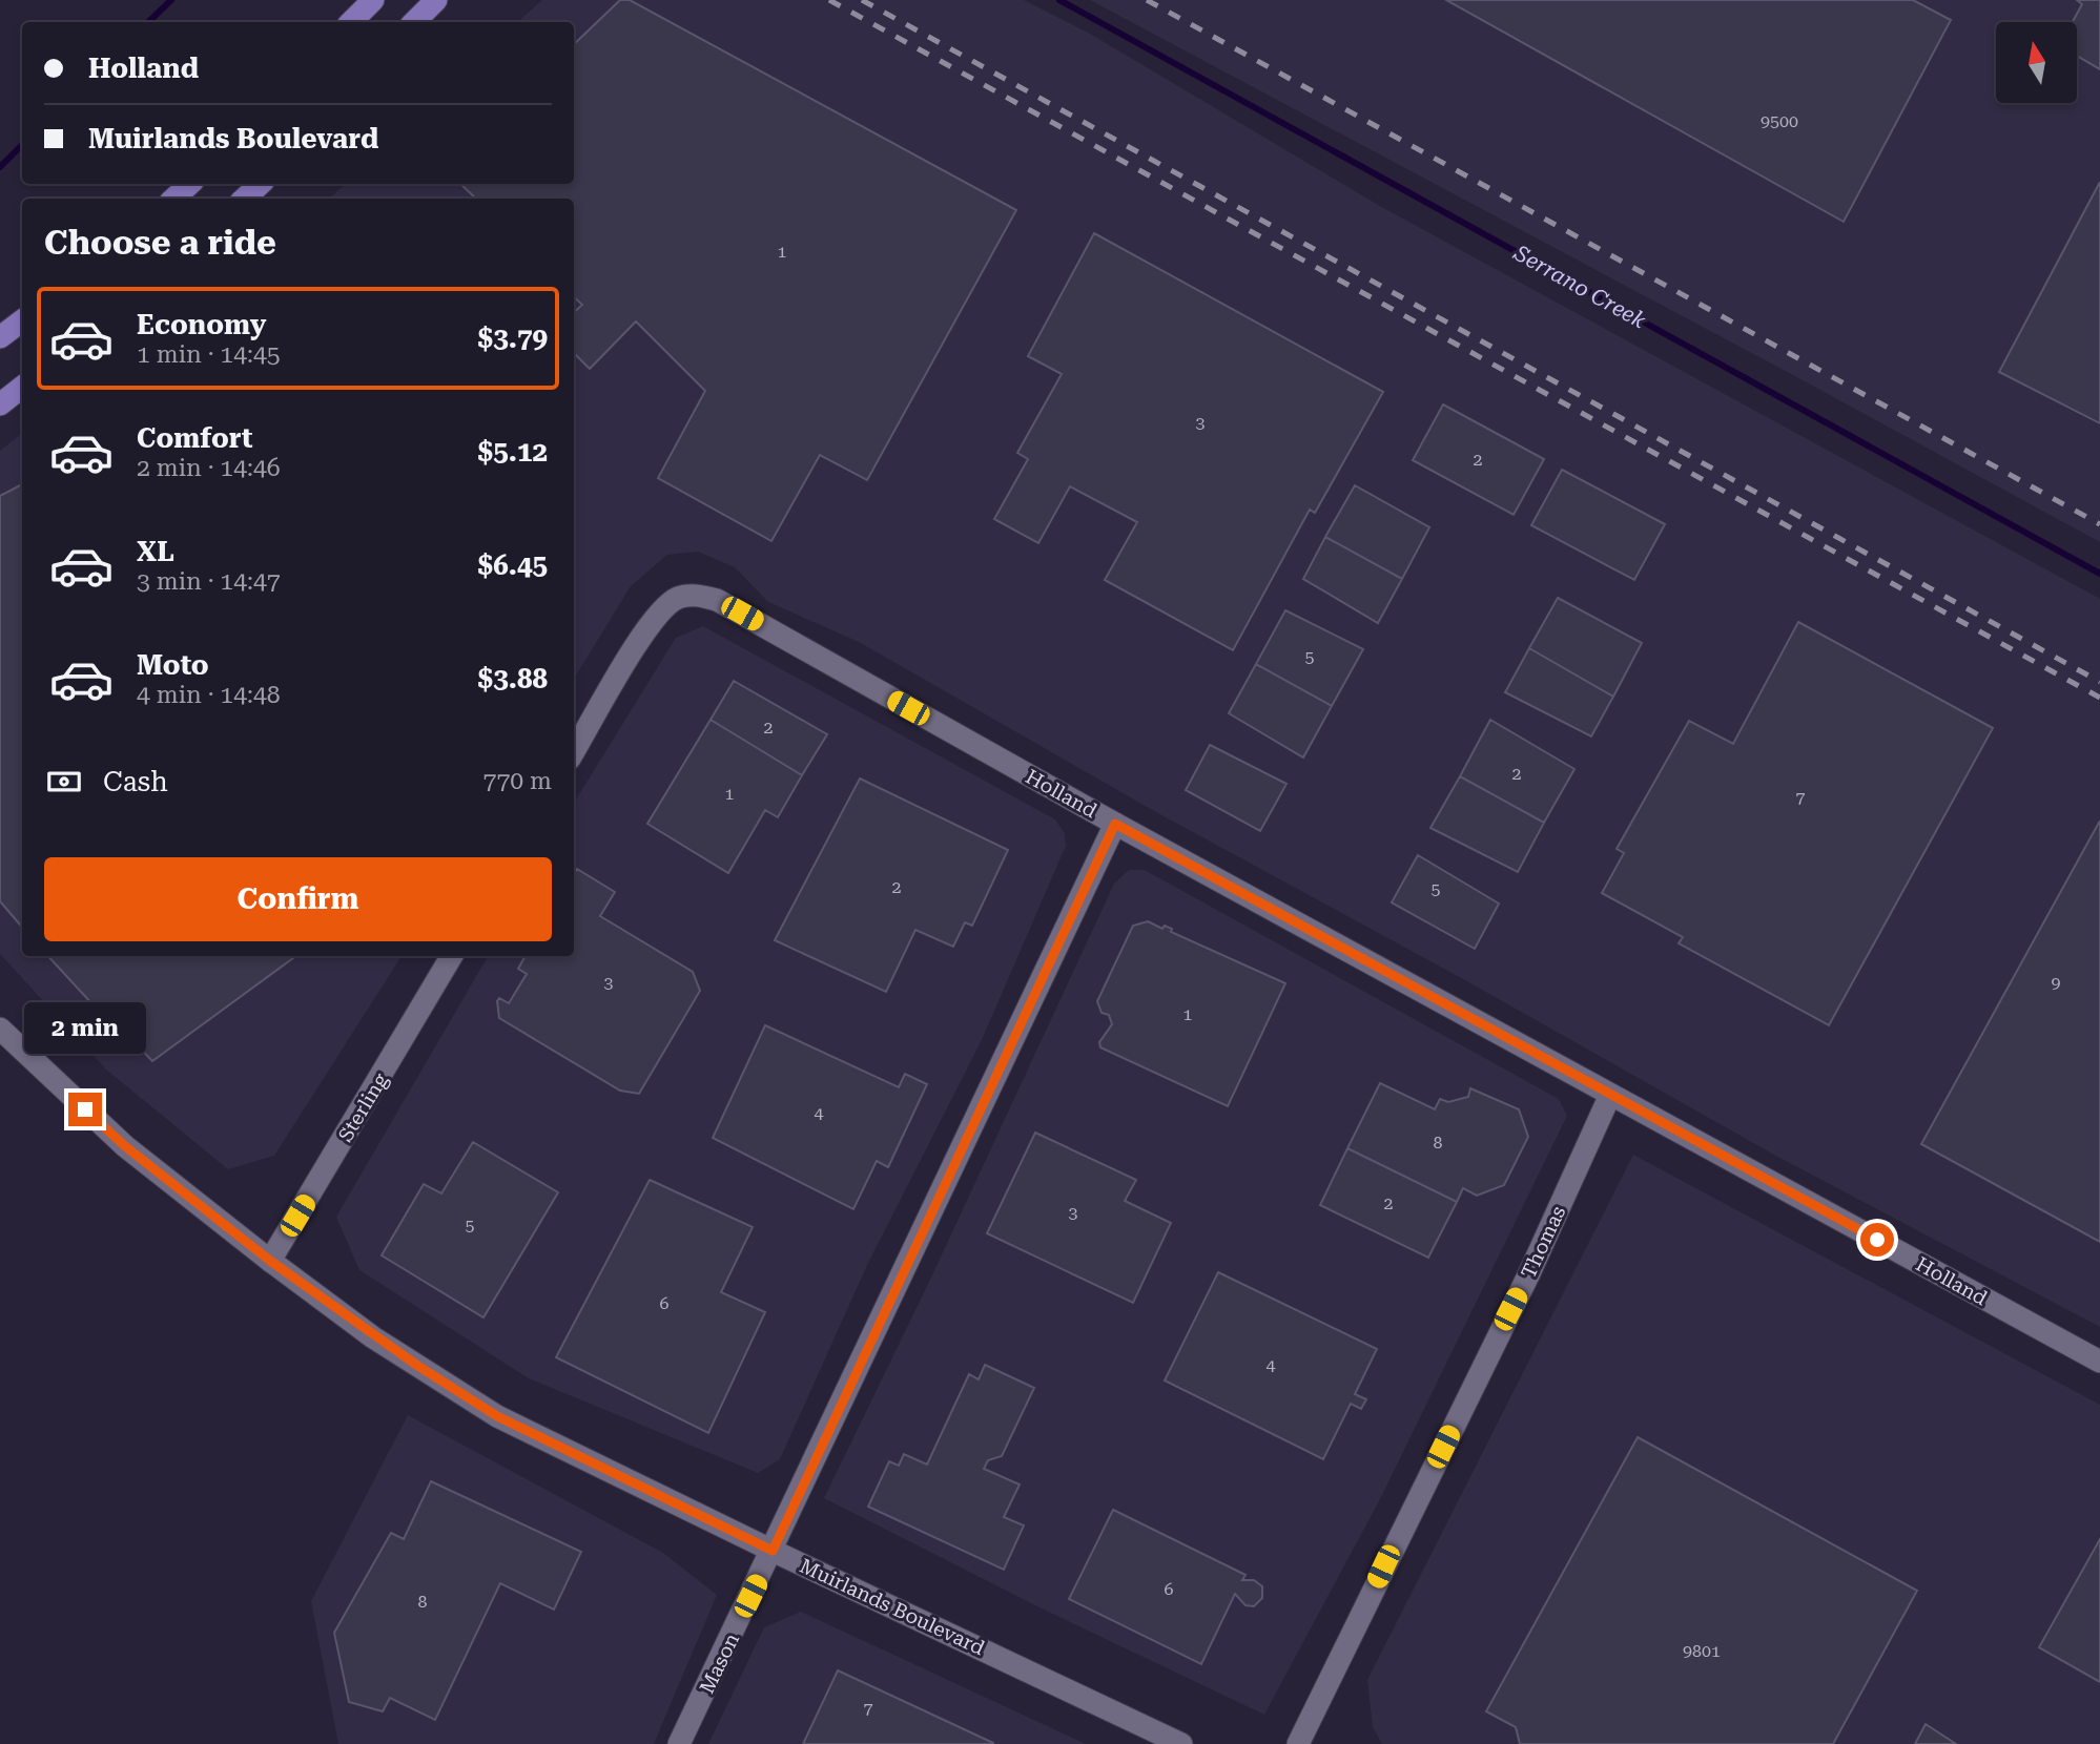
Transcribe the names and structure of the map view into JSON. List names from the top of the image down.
{
  "streets": {
    "street": [
      "Holland",
      "Sterling",
      "Thomas",
      "Muirlands Boulevard",
      "Mason"
    ]
  },
  "crossings": [
    ["Holland", "Thomas"],
    ["Holland", "Mason"],
    ["Sterling", "Muirlands Boulevard"],
    ["Muirlands Boulevard", "Mason"]
  ],
  "water": ["Serrano Creek"],
  "house_numbers": [
    "9500",
    "1",
    "3",
    "2",
    "5",
    "2",
    "2",
    "1",
    "7",
    "2",
    "5",
    "3",
    "9",
    "1",
    "4",
    "8",
    "2",
    "3",
    "5",
    "6",
    "4",
    "6",
    "8",
    "9801",
    "7"
  ],
  "north": "top",
  "page": {
    "banner": ["Holland", "Muirlands Boulevard"],
    "heading": "Choose a ride",
    "list": [
      {
        "name": "Economy",
        "note": "1 min · 14:45",
        "value": "$3.79"
      },
      {
        "name": "Comfort",
        "note": "2 min · 14:46",
        "value": "$5.12"
      },
      {
        "name": "XL",
        "note": "3 min · 14:47",
        "value": "$6.45"
      },
      {
        "name": "Moto",
        "note": "4 min · 14:48",
        "value": "$3.88"
      }
    ],
    "pay": ["Cash", "770 m"],
    "buttons": "Confirm",
    "bubble": "2 min"
  }
}
